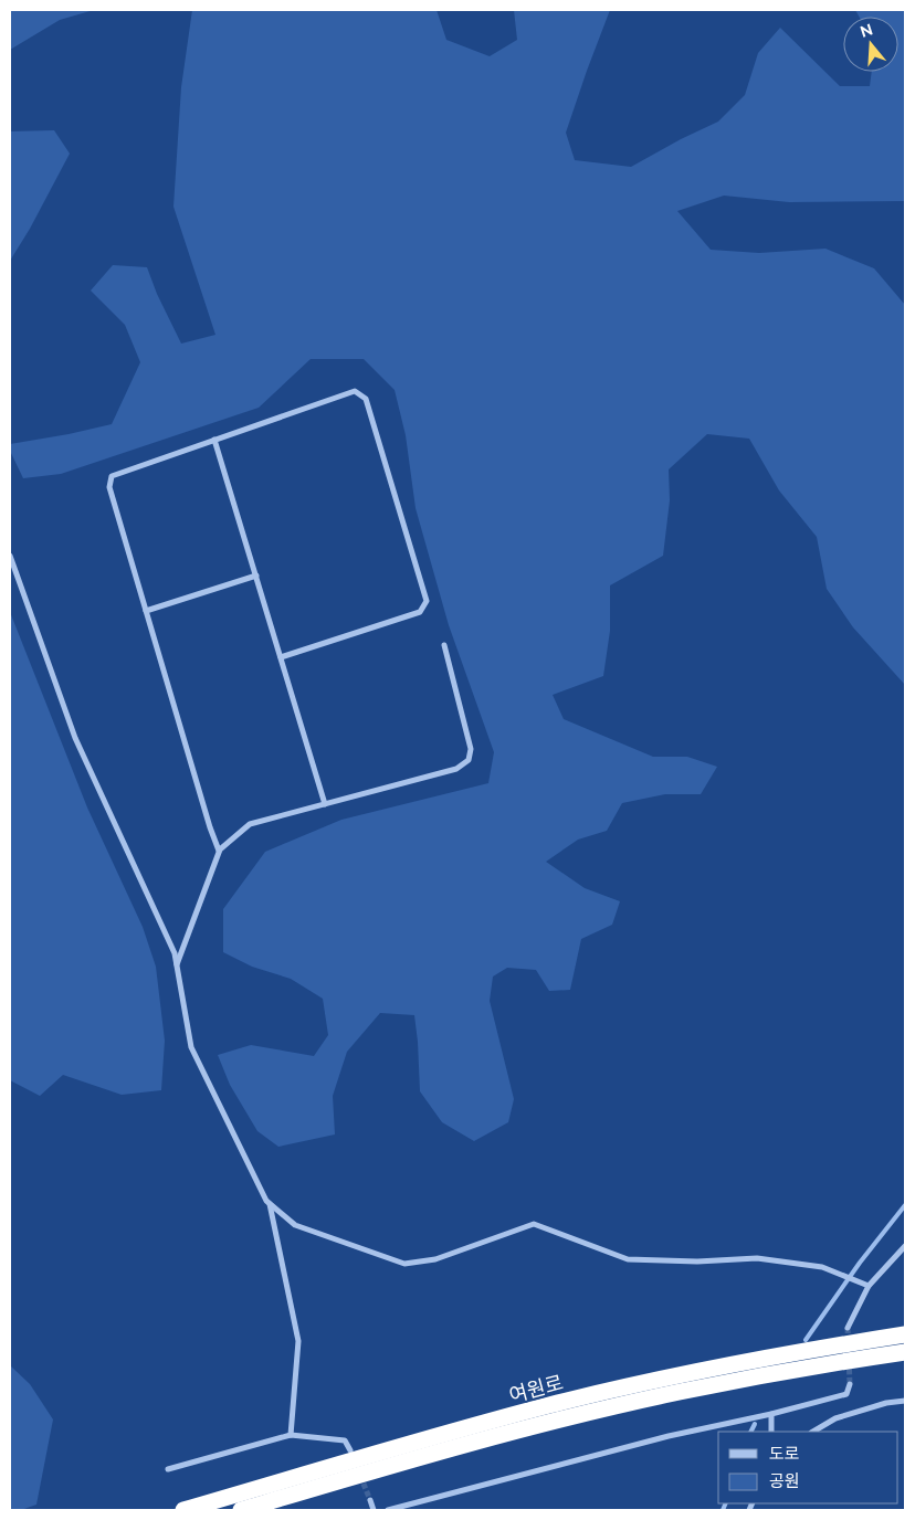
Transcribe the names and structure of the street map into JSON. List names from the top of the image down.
{
  "streets": {
    "highway": ["여원로"]
  },
  "legend": ["도로", "공원"],
  "north": "top"
}
